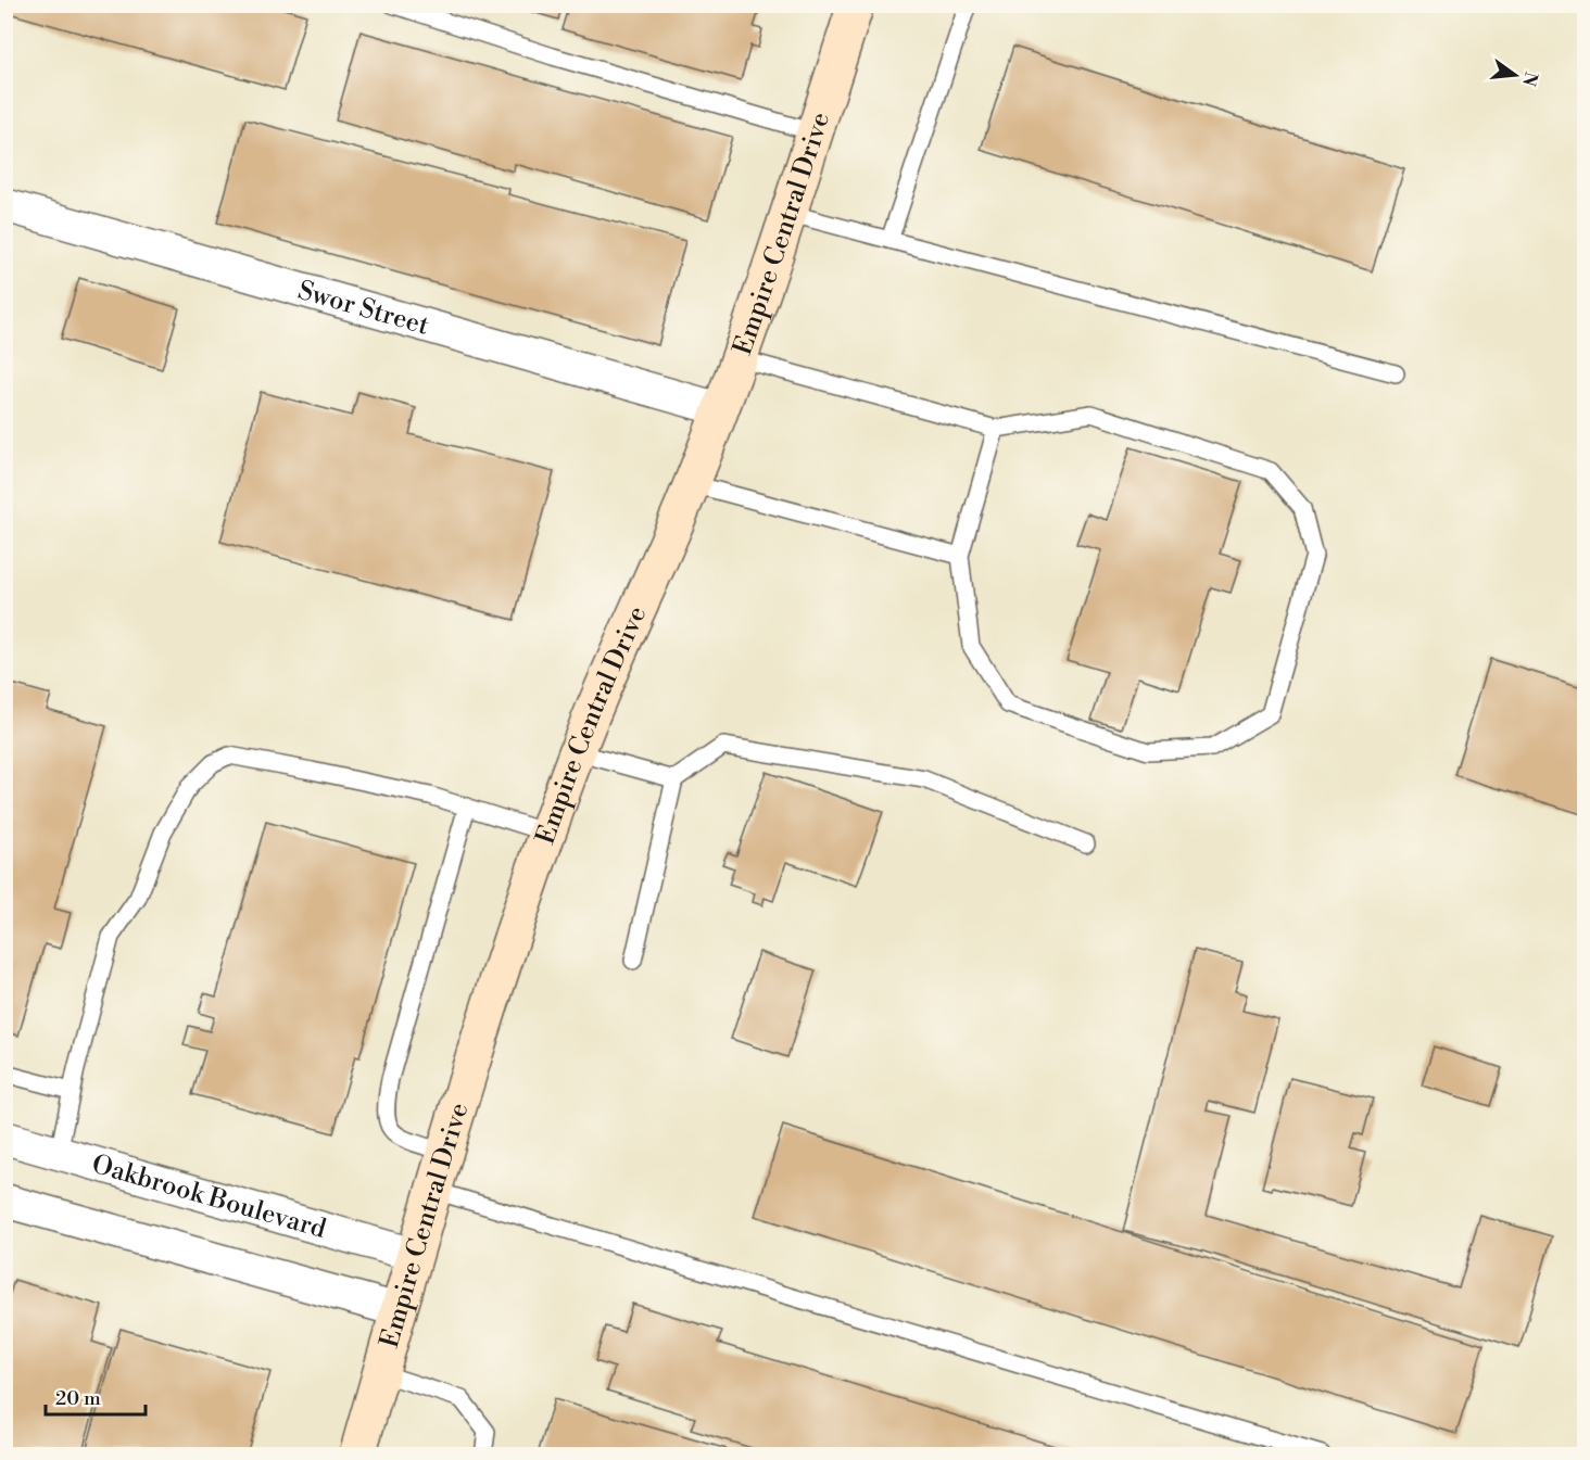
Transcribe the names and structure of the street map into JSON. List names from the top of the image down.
{
  "streets": {
    "street": ["Empire Central Drive", "Swor Street", "Oakbrook Boulevard"]
  },
  "crossings": [
    ["Empire Central Drive", "Swor Street"],
    ["Empire Central Drive", "Oakbrook Boulevard"]
  ],
  "scale_bar": "20 m",
  "north": "right"
}
